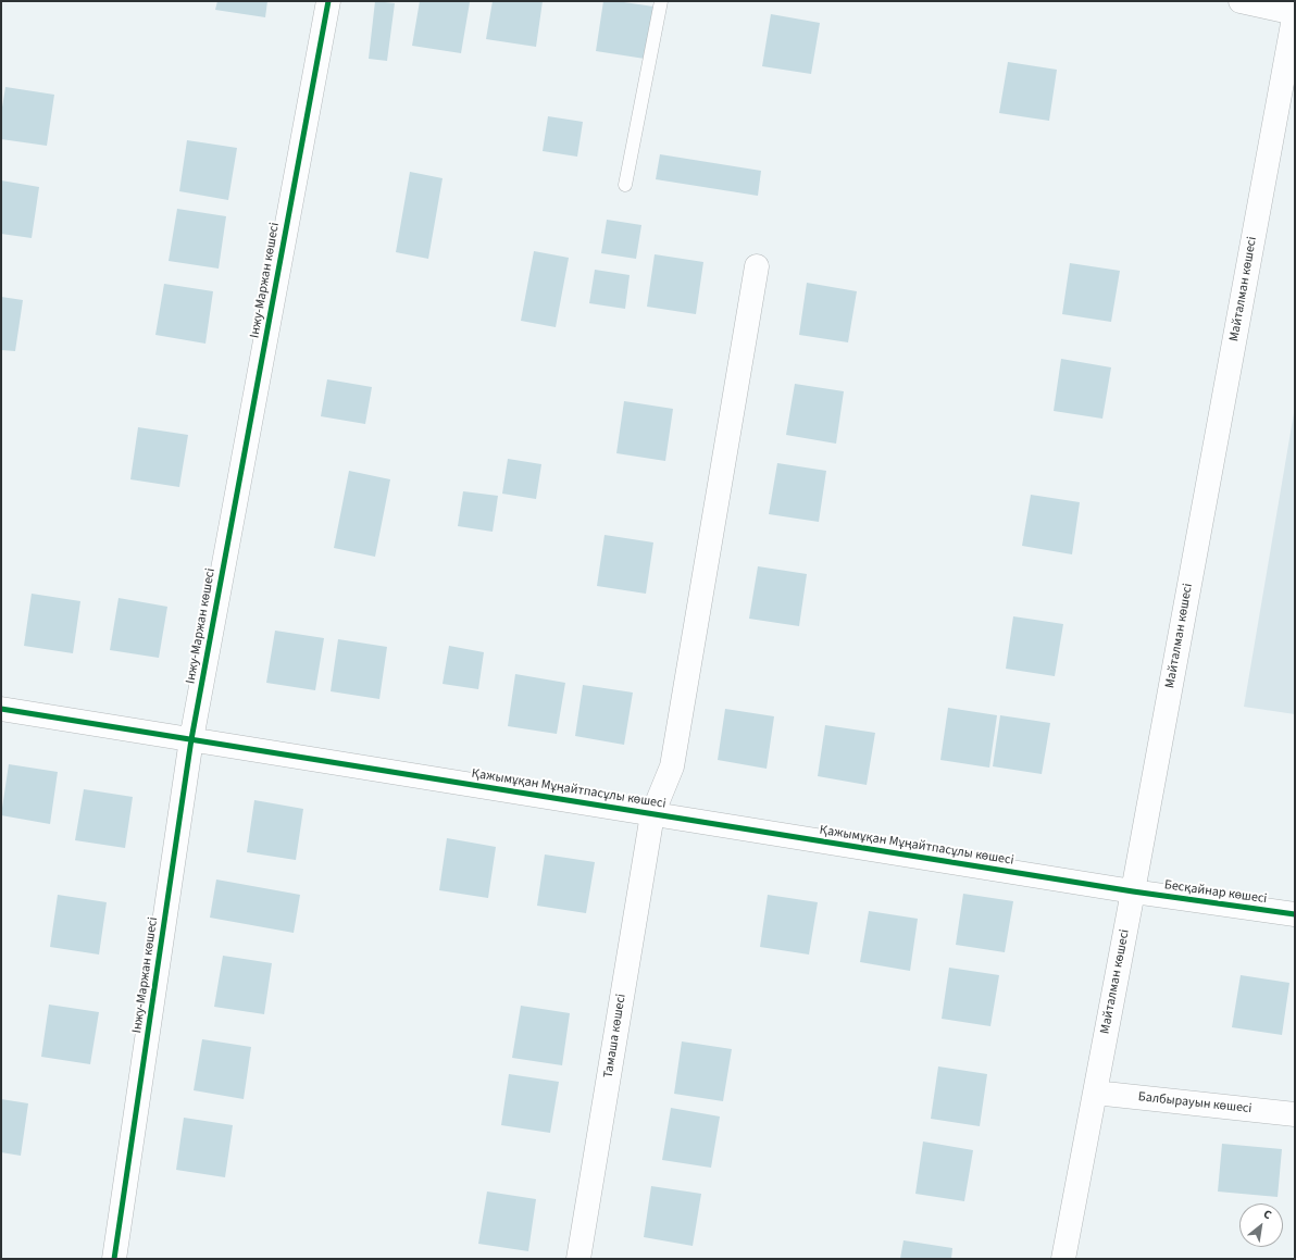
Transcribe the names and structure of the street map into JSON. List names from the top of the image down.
{
  "streets": {
    "street": [
      "Інжу-Маржан көшесі",
      "Майталман көшесі",
      "Қажымұқан Мұңайтпасұлы көшесі",
      "Бесқайнар көшесі",
      "Тамаша көшесі",
      "Балбырауын көшесі"
    ]
  },
  "crossings": [
    ["Інжу-Маржан көшесі", "Қажымұқан Мұңайтпасұлы көшесі"],
    ["Майталман көшесі", "Қажымұқан Мұңайтпасұлы көшесі"],
    ["Майталман көшесі", "Бесқайнар көшесі"],
    ["Майталман көшесі", "Балбырауын көшесі"],
    ["Қажымұқан Мұңайтпасұлы көшесі", "Бесқайнар көшесі"],
    ["Қажымұқан Мұңайтпасұлы көшесі", "Тамаша көшесі"]
  ],
  "north": "top right"
}
